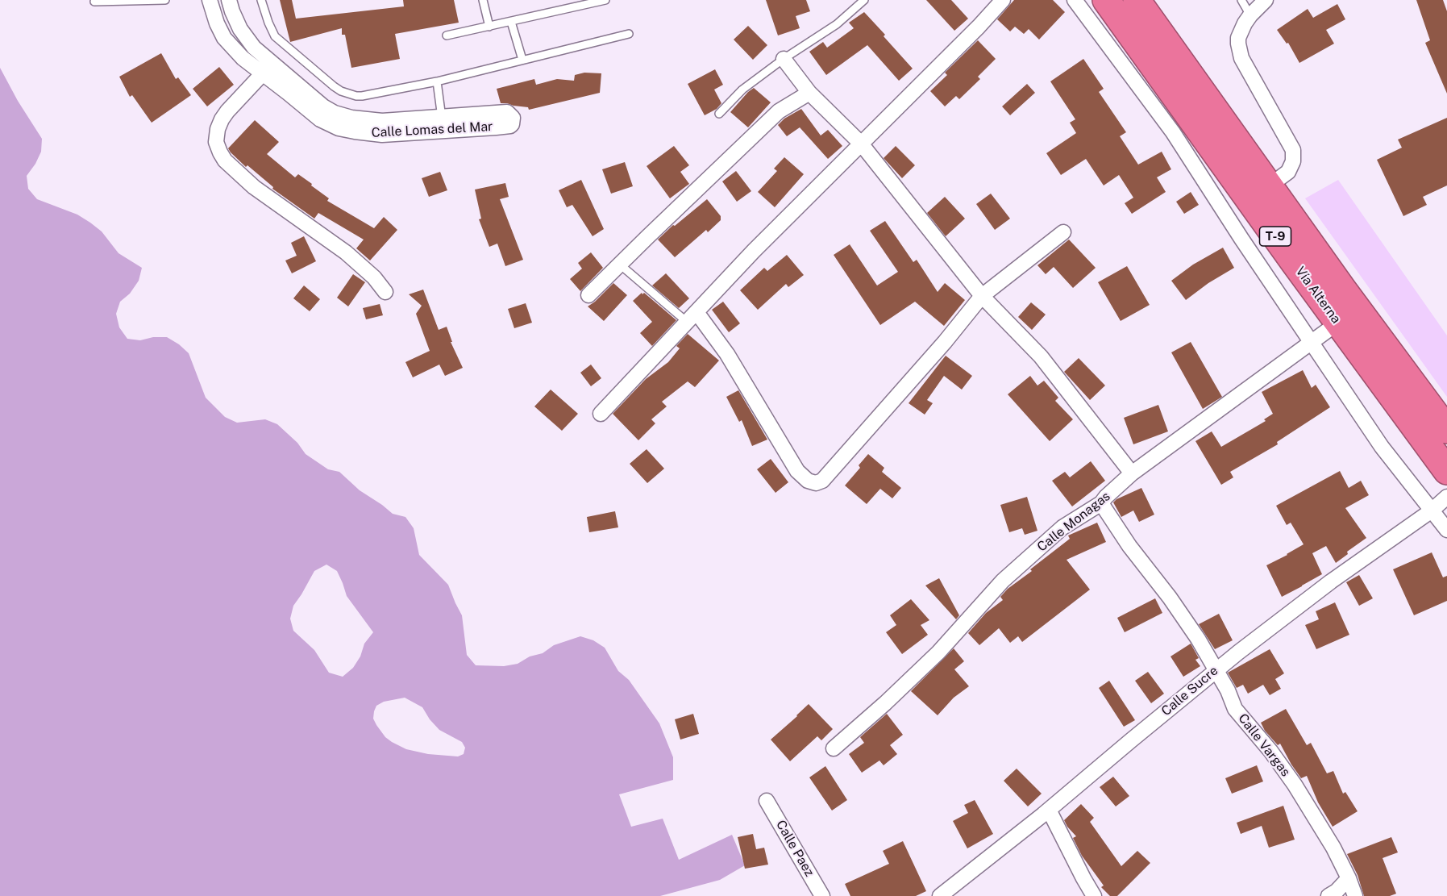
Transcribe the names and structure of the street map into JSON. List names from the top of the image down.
{
  "streets": {
    "highway": ["T-9", "Vía Alterna"],
    "street": [
      "Calle Lomas del Mar",
      "Calle Monagas",
      "Calle Sucre",
      "Calle Vargas",
      "Calle Paez"
    ]
  },
  "crossings": [
    ["Vía Alterna", "Calle Monagas"],
    ["Calle Monagas", "Calle Vargas"],
    ["Calle Sucre", "Calle Vargas"]
  ]
}
